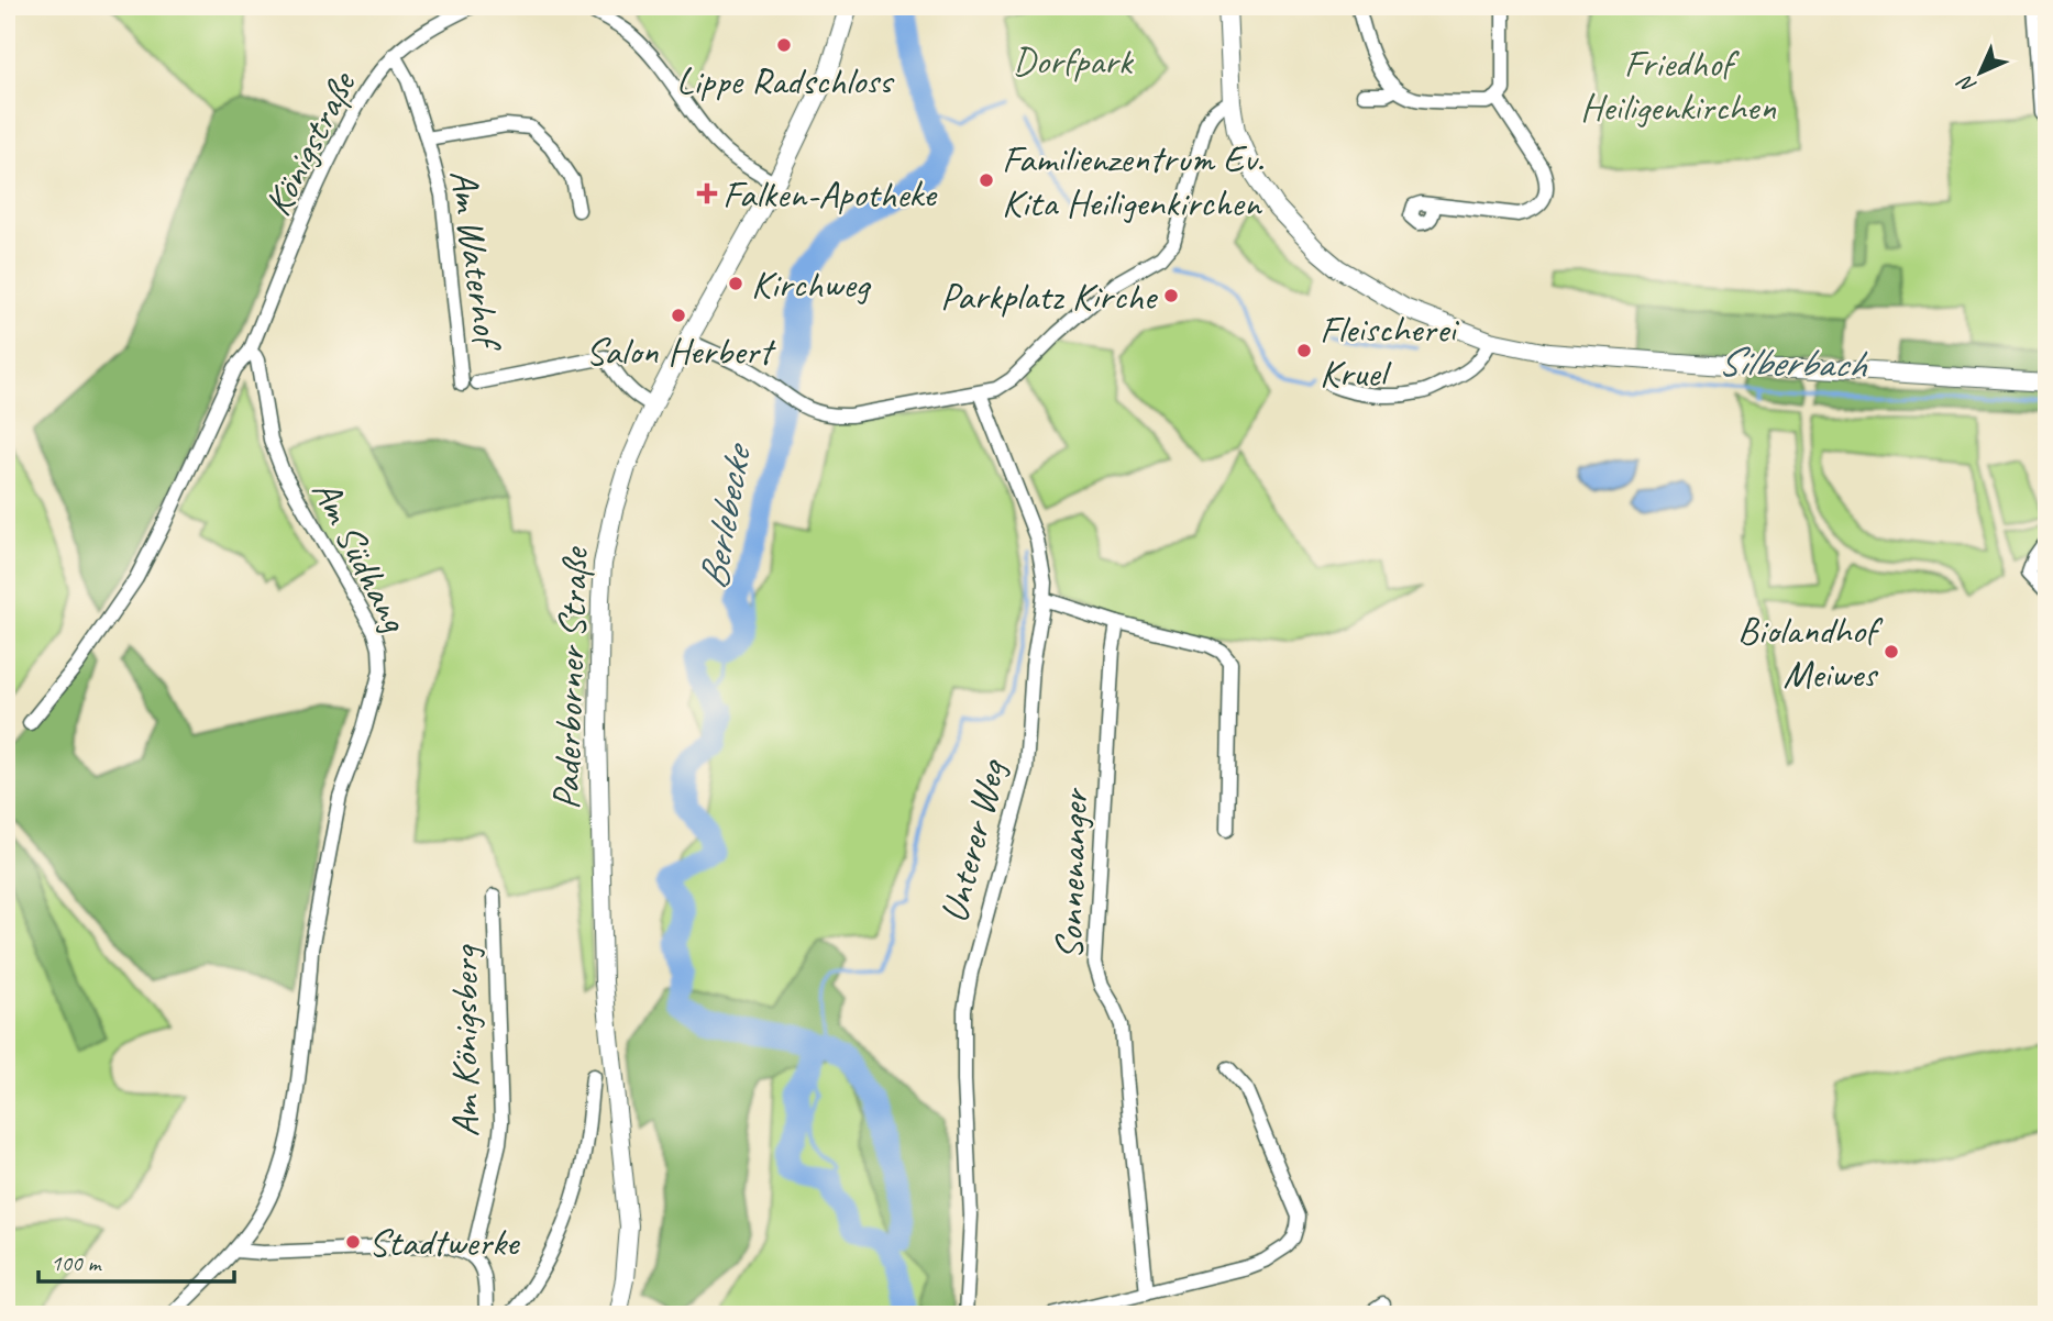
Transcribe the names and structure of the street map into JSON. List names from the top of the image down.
{
  "streets": {
    "main road": ["Paderborner Straße"],
    "street": [
      "Königstraße",
      "Am Waterhof",
      "Am Südhang",
      "Unterer Weg",
      "Sonnenanger",
      "Am Königsberg"
    ]
  },
  "crossings": [
    ["Königstraße", "Am Waterhof"],
    ["Königstraße", "Am Südhang"]
  ],
  "water": ["Silberbach", "Berlebecke"],
  "parks": ["Dorfpark", "Friedhof Heiligenkirchen"],
  "places": {
    "other": [
      "Lippe Radschloss",
      "Familienzentrum Ev. Kita Heiligenkirchen",
      "Kirchweg",
      "Parkplatz Kirche",
      "Salon Herbert",
      "Fleischerei Kruel",
      "Biolandhof Meiwes",
      "Stadtwerke"
    ],
    "health": ["Falken-Apotheke"]
  },
  "scale_bar": "100 m",
  "north": "bottom left"
}
